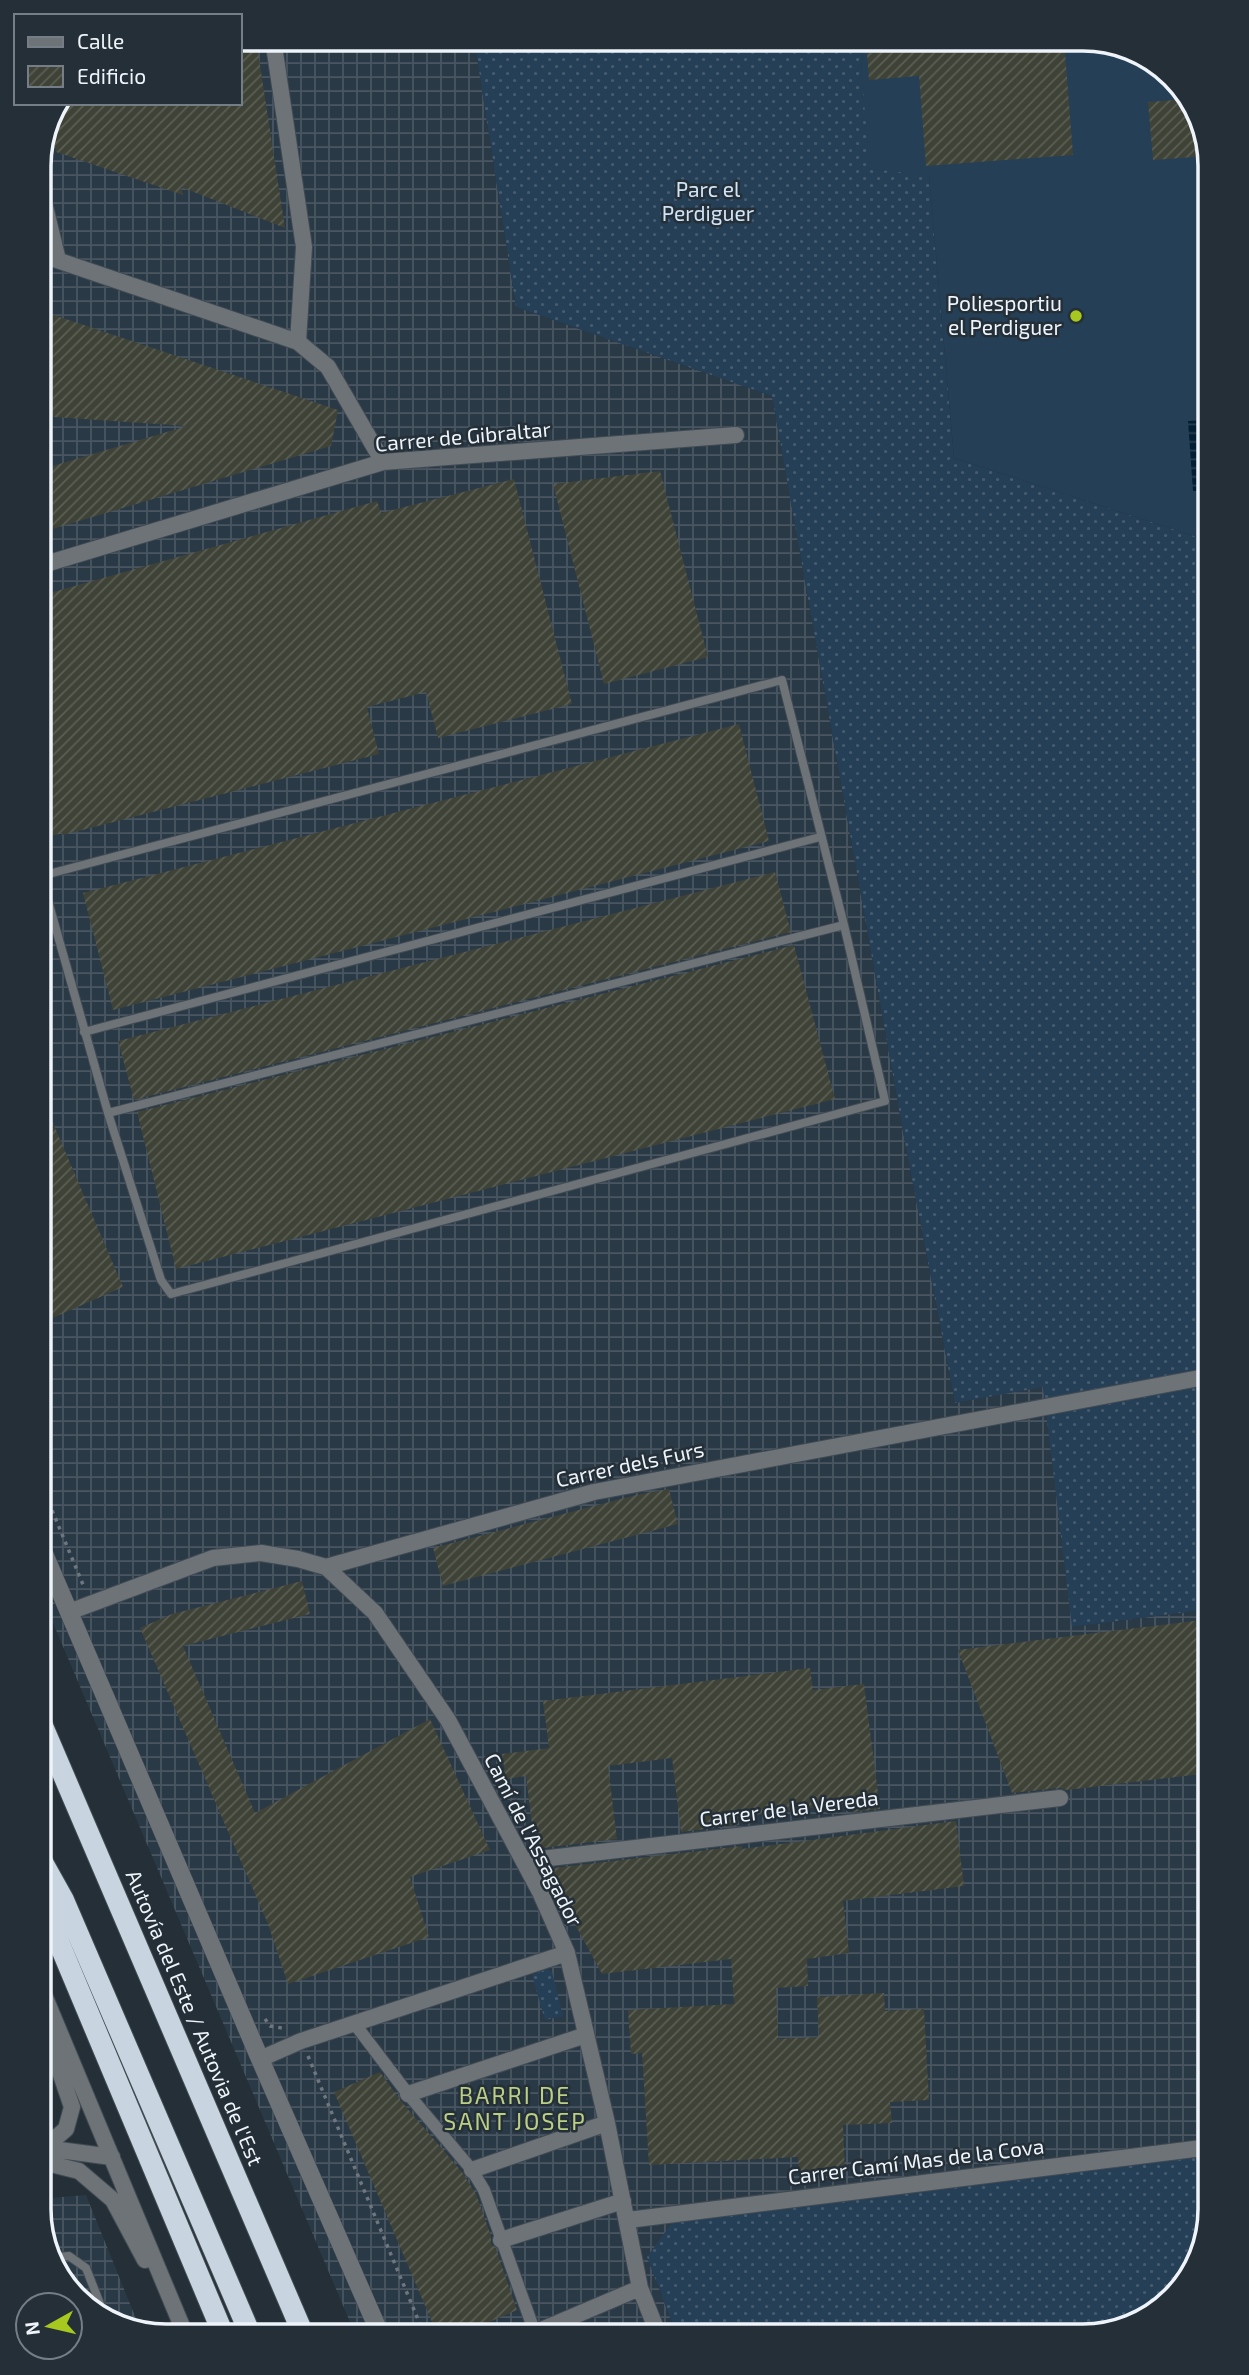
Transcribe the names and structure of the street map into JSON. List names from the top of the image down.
{
  "streets": {
    "highway": ["Autovía del Este / Autovia de l'Est"],
    "street": [
      "Carrer de Gibraltar",
      "Carrer dels Furs",
      "Carrer de la Vereda",
      "Camí de l'Assagador",
      "Carrer Camí Mas de la Cova"
    ]
  },
  "crossings": [
    ["Carrer dels Furs", "Camí de l'Assagador"],
    ["Carrer de la Vereda", "Camí de l'Assagador"],
    ["Camí de l'Assagador", "Carrer Camí Mas de la Cova"]
  ],
  "districts": ["BARRI DE SANT JOSEP"],
  "parks": ["Parc el Perdiguer"],
  "places": ["Poliesportiu el Perdiguer"],
  "legend": ["Calle", "Edificio"],
  "north": "left"
}
